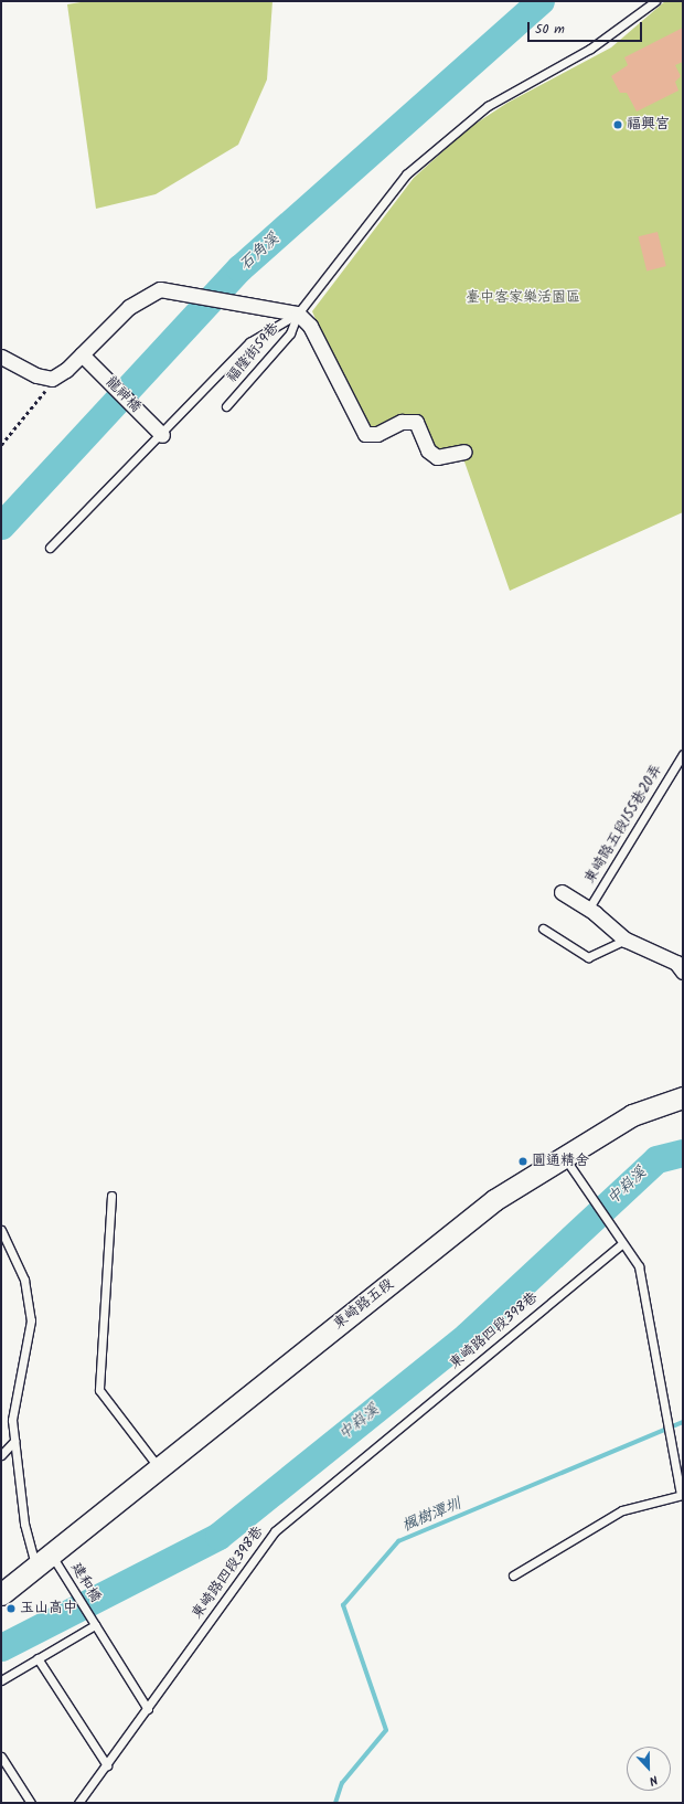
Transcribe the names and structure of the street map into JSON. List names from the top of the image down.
{
  "streets": {
    "street": ["龍神橋", "東崎路五段"],
    "lane": [
      "福隆街59巷",
      "東崎路五段155巷20弄",
      "東崎路四段398巷",
      "建和橋"
    ]
  },
  "crossings": [
    ["東崎路五段", "建和橋"],
    ["東崎路四段398巷", "建和橋"]
  ],
  "water": ["石角溪", "中嵙溪", "楓樹潭圳"],
  "parks": ["臺中客家樂活園區"],
  "places": ["福興宮", "圓通精舍", "玉山高中"],
  "scale_bar": "50 m",
  "north": "bottom"
}
